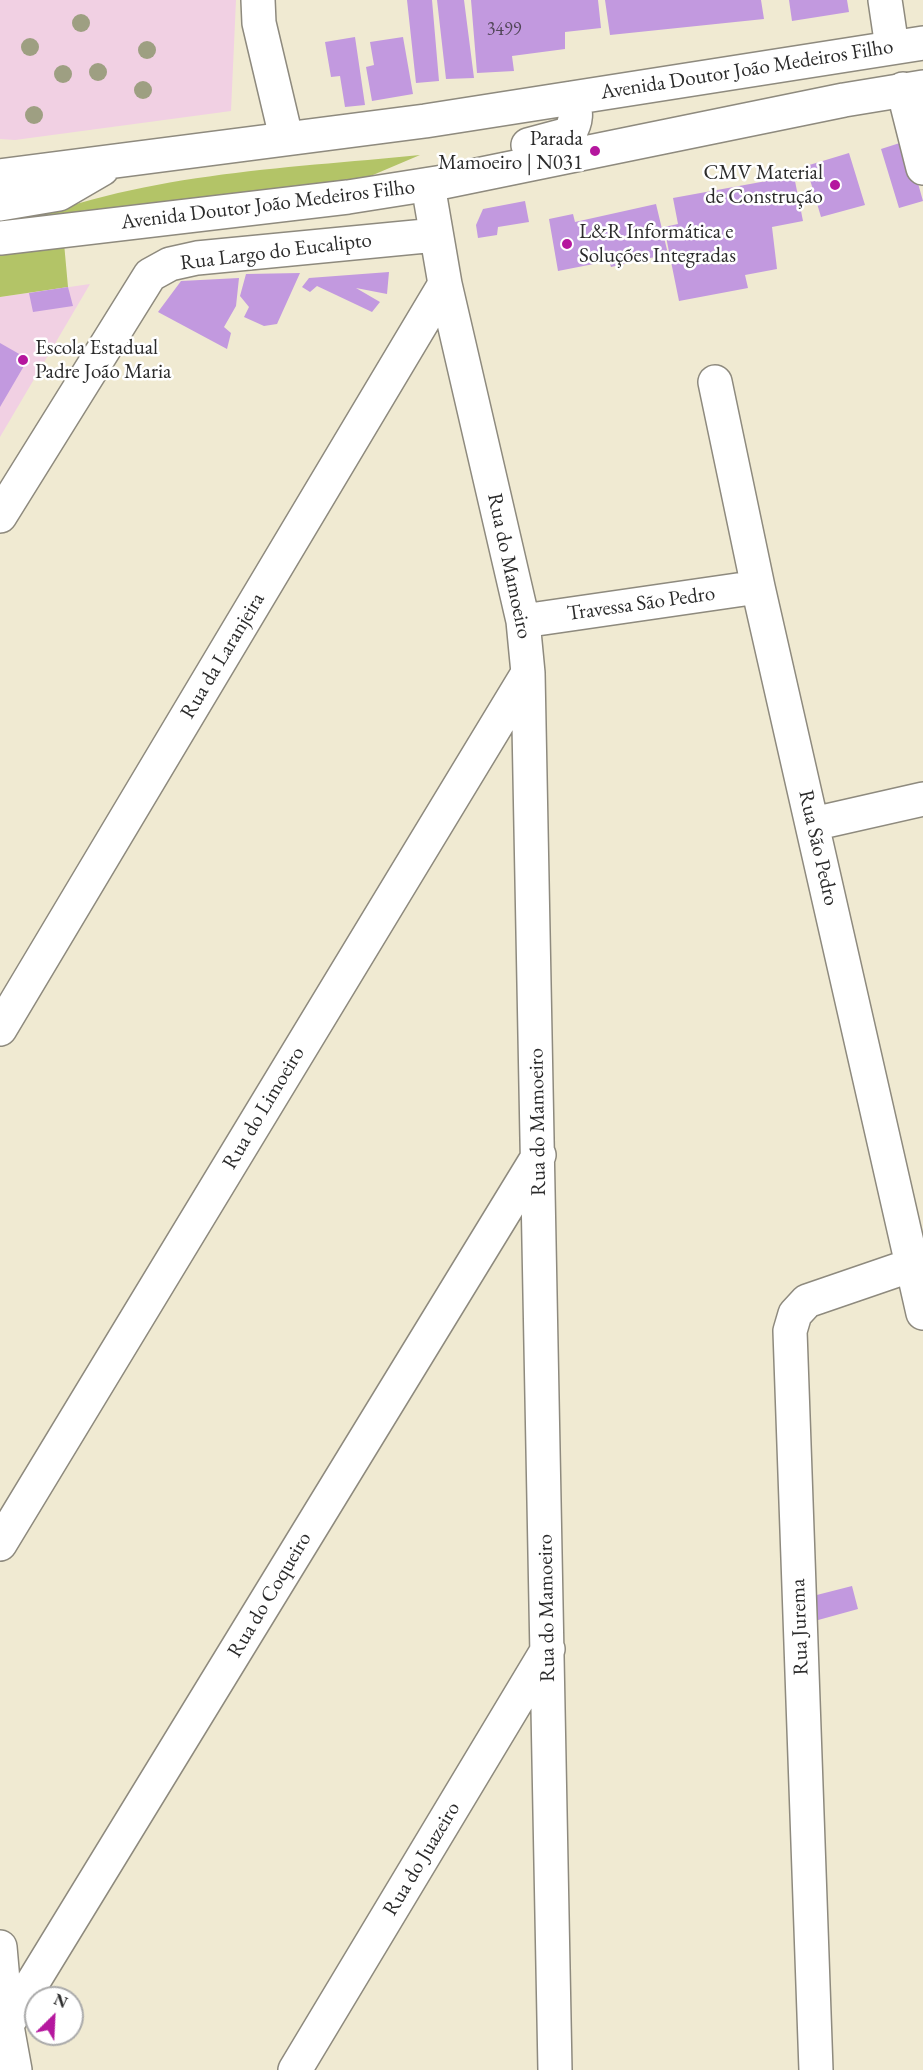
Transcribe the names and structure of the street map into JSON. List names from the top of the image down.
{
  "streets": {
    "street": [
      "Avenida Doutor João Medeiros Filho",
      "Rua Largo do Eucalipto",
      "Rua do Mamoeiro",
      "Travessa São Pedro",
      "Rua da Laranjeira",
      "Rua São Pedro",
      "Rua do Limoeiro",
      "Rua do Coqueiro",
      "Rua Jurema",
      "Rua do Juazeiro"
    ]
  },
  "crossings": [
    ["Avenida Doutor João Medeiros Filho", "Rua do Mamoeiro"],
    ["Rua Largo do Eucalipto", "Rua do Mamoeiro"],
    ["Rua do Mamoeiro", "Travessa São Pedro"],
    ["Rua do Mamoeiro", "Rua da Laranjeira"],
    ["Rua do Mamoeiro", "Rua do Limoeiro"],
    ["Rua do Mamoeiro", "Rua do Coqueiro"],
    ["Rua do Mamoeiro", "Rua do Juazeiro"],
    ["Travessa São Pedro", "Rua São Pedro"],
    ["Rua São Pedro", "Rua Jurema"]
  ],
  "places": [
    "Parada Mamoeiro | N031",
    "CMV Material de Construção",
    "L&R Informática e Soluções Integradas",
    "Escola Estadual Padre João Maria"
  ],
  "house_numbers": ["3499"],
  "north": "top right"
}
